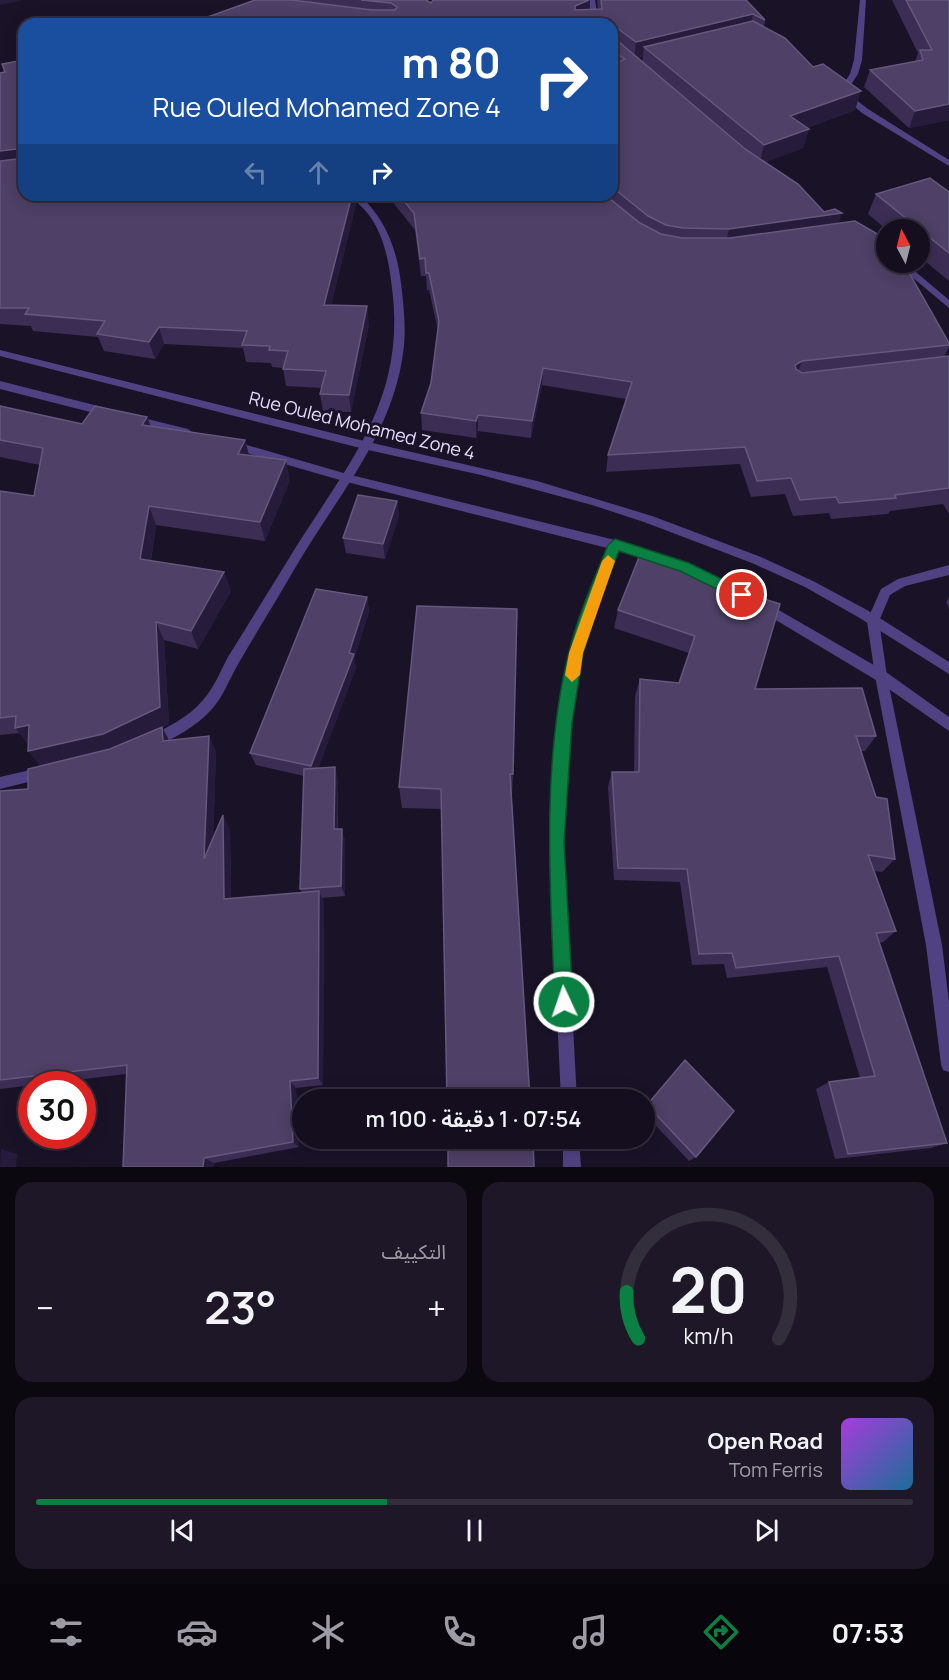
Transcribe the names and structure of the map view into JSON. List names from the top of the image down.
{
  "streets": {
    "street": ["Rue Ouled Mohamed Zone 4"]
  },
  "north": "top",
  "page": {
    "turn": ["80 m", "Rue Ouled Mohamed Zone 4"],
    "limit": "30",
    "trip": "07:54 · 1 دقيقة · 100 m",
    "tile": "التكييف",
    "heat": ["−", "23°", "+"],
    "song": ["Open Road", "Tom Ferris"],
    "tabs": "07:53",
    "gauge": ["20", "km/h"]
  }
}
